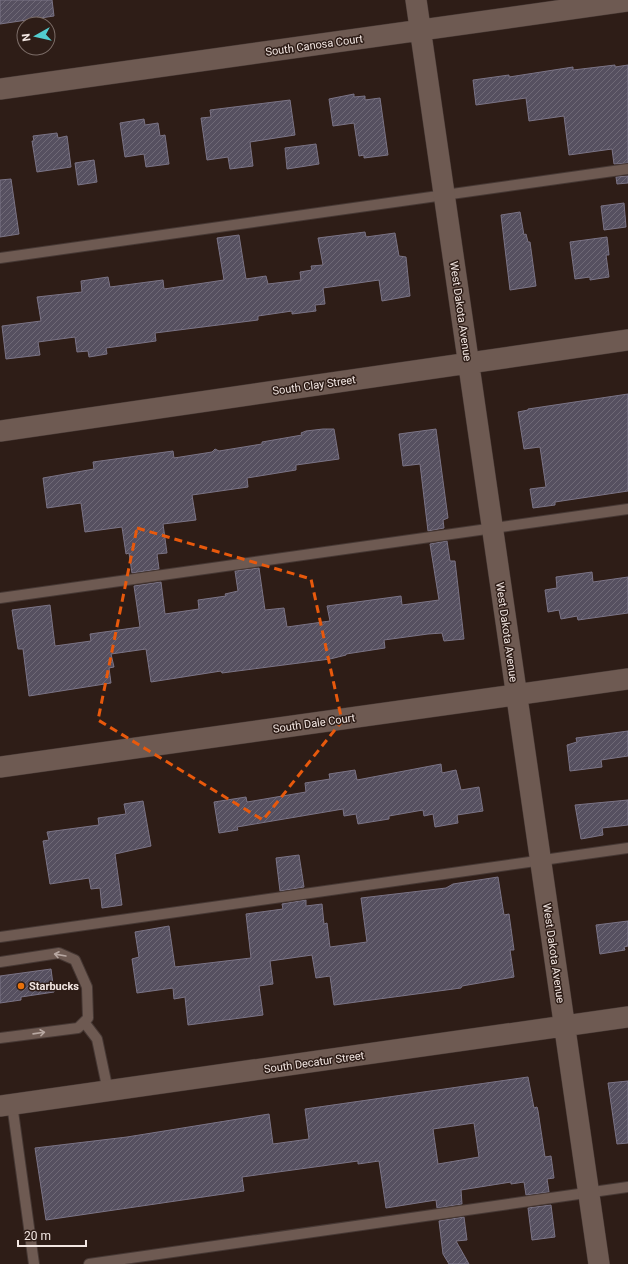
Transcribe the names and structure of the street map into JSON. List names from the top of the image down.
{
  "streets": {
    "street": [
      "South Canosa Court",
      "West Dakota Avenue",
      "South Clay Street",
      "South Dale Court",
      "South Decatur Street"
    ]
  },
  "crossings": [
    ["South Canosa Court", "West Dakota Avenue"],
    ["West Dakota Avenue", "South Clay Street"],
    ["West Dakota Avenue", "South Dale Court"],
    ["West Dakota Avenue", "South Decatur Street"]
  ],
  "places": ["Starbucks"],
  "scale_bar": "20 m",
  "north": "left"
}
